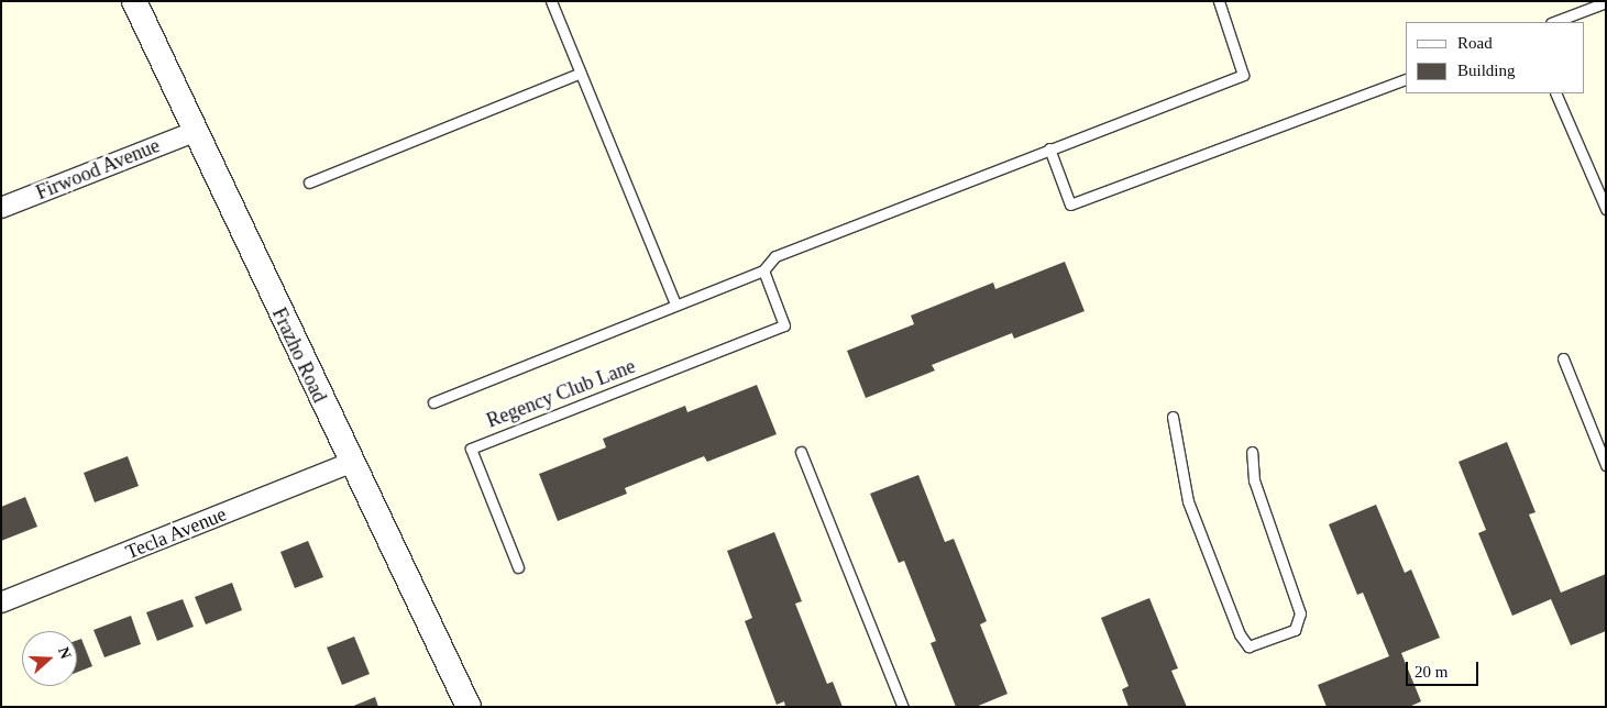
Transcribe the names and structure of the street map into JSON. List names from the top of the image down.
{
  "streets": {
    "street": ["Firwood Avenue", "Frazho Road", "Tecla Avenue"],
    "lane": ["Regency Club Lane"]
  },
  "crossings": [
    ["Firwood Avenue", "Frazho Road"],
    ["Frazho Road", "Tecla Avenue"]
  ],
  "legend": ["Road", "Building"],
  "scale_bar": "20 m",
  "north": "right"
}
